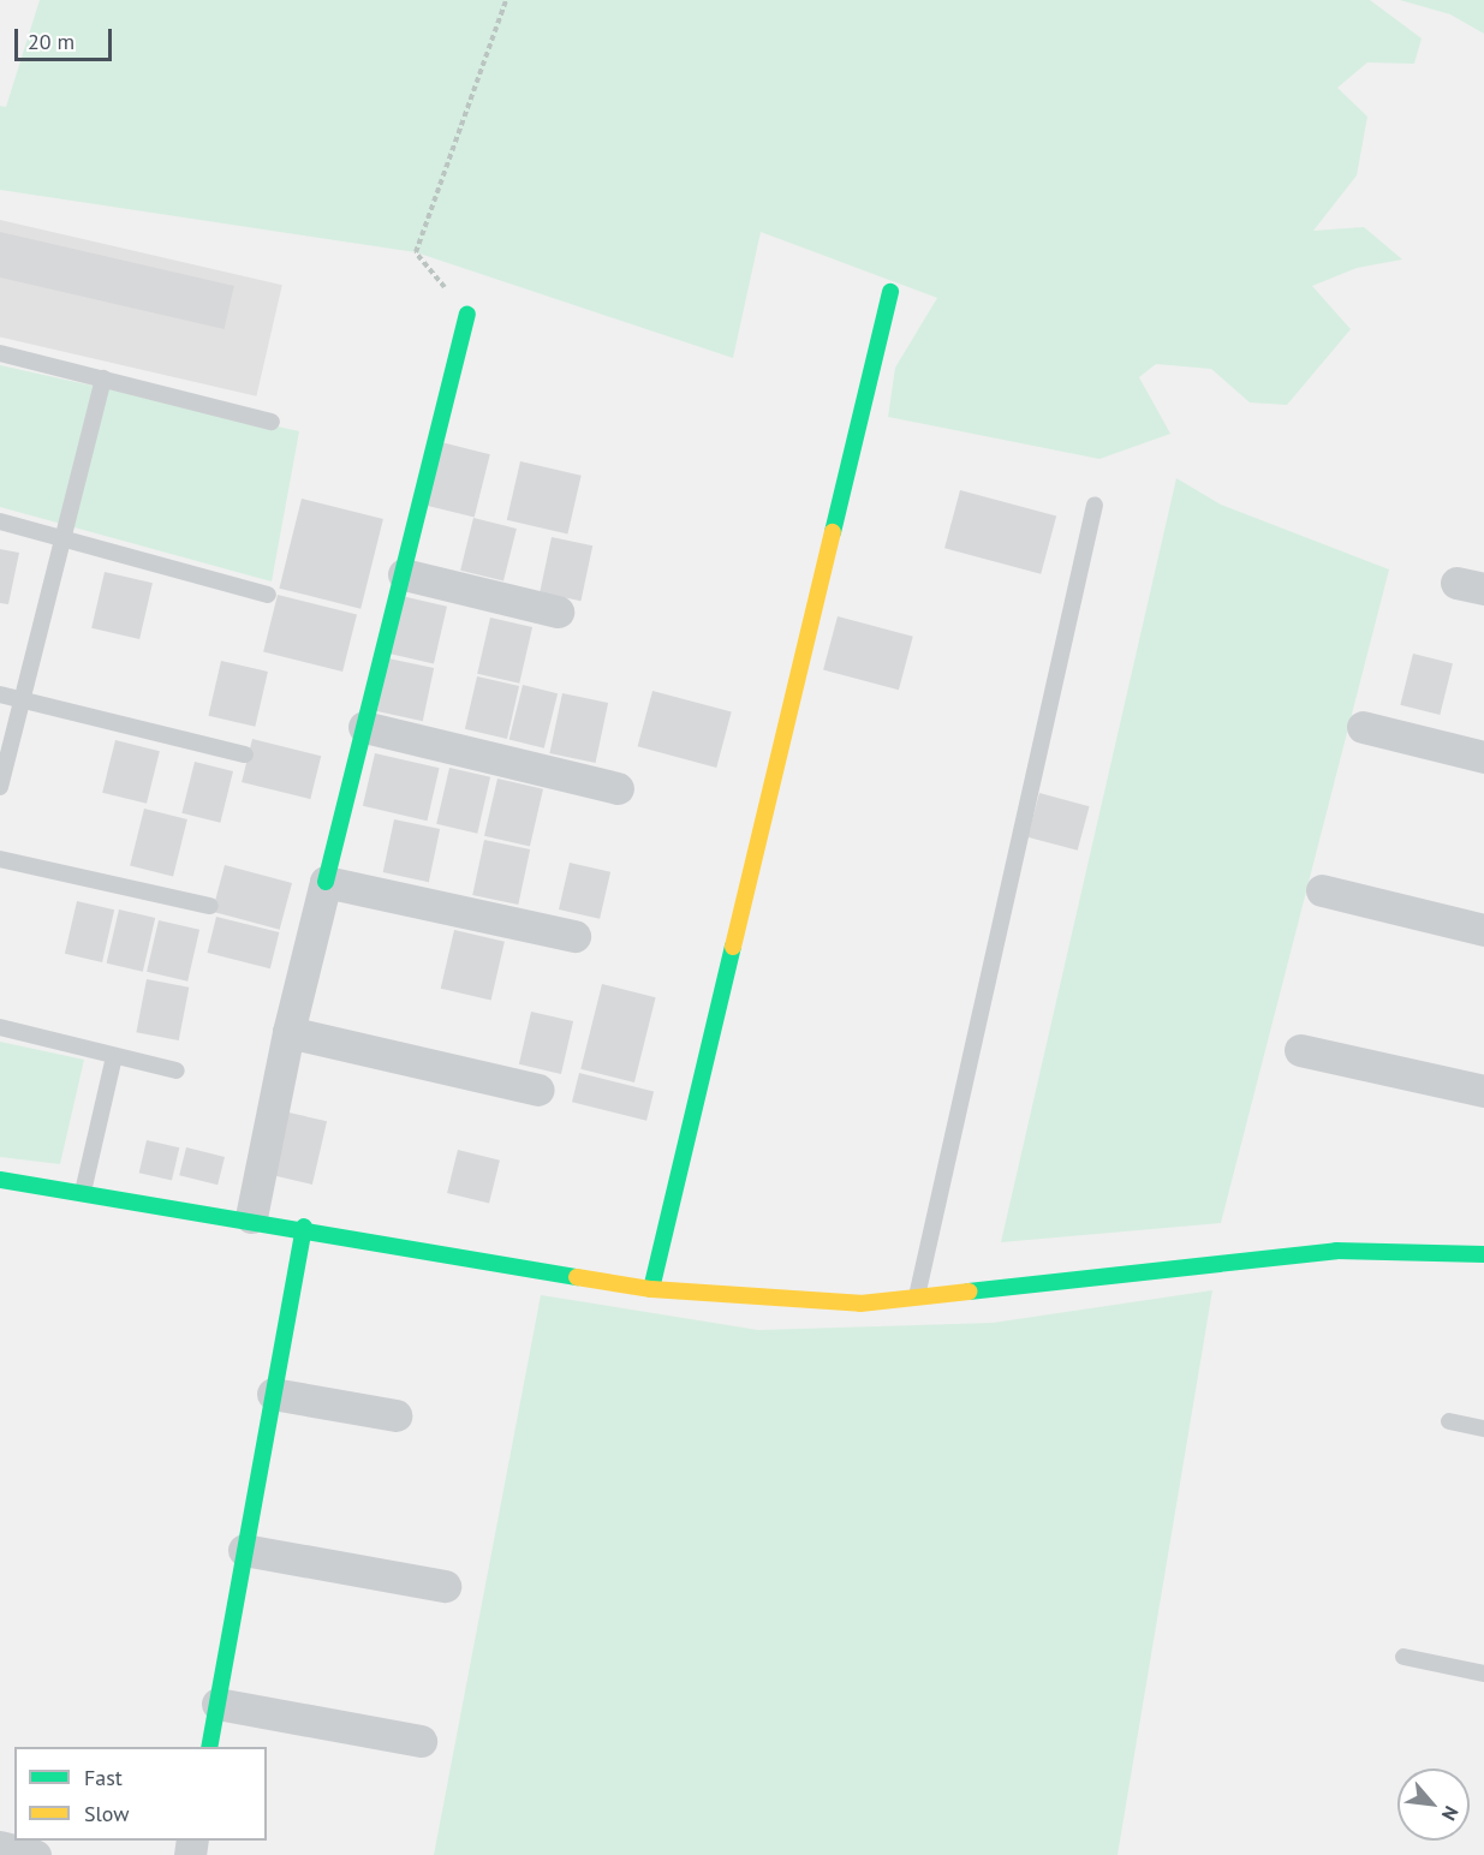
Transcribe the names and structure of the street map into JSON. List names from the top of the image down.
{
  "legend": ["Fast", "Slow"],
  "scale_bar": "20 m",
  "north": "bottom right"
}
